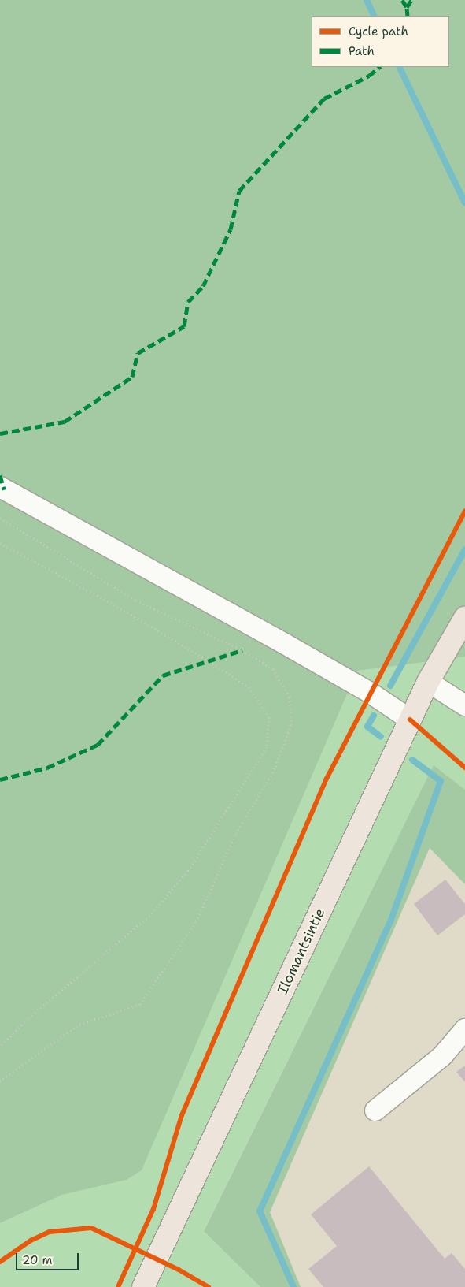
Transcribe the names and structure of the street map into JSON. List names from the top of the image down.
{
  "streets": {
    "main road": ["Ilomantsintie"]
  },
  "legend": ["Cycle path", "Path"],
  "scale_bar": "20 m"
}
